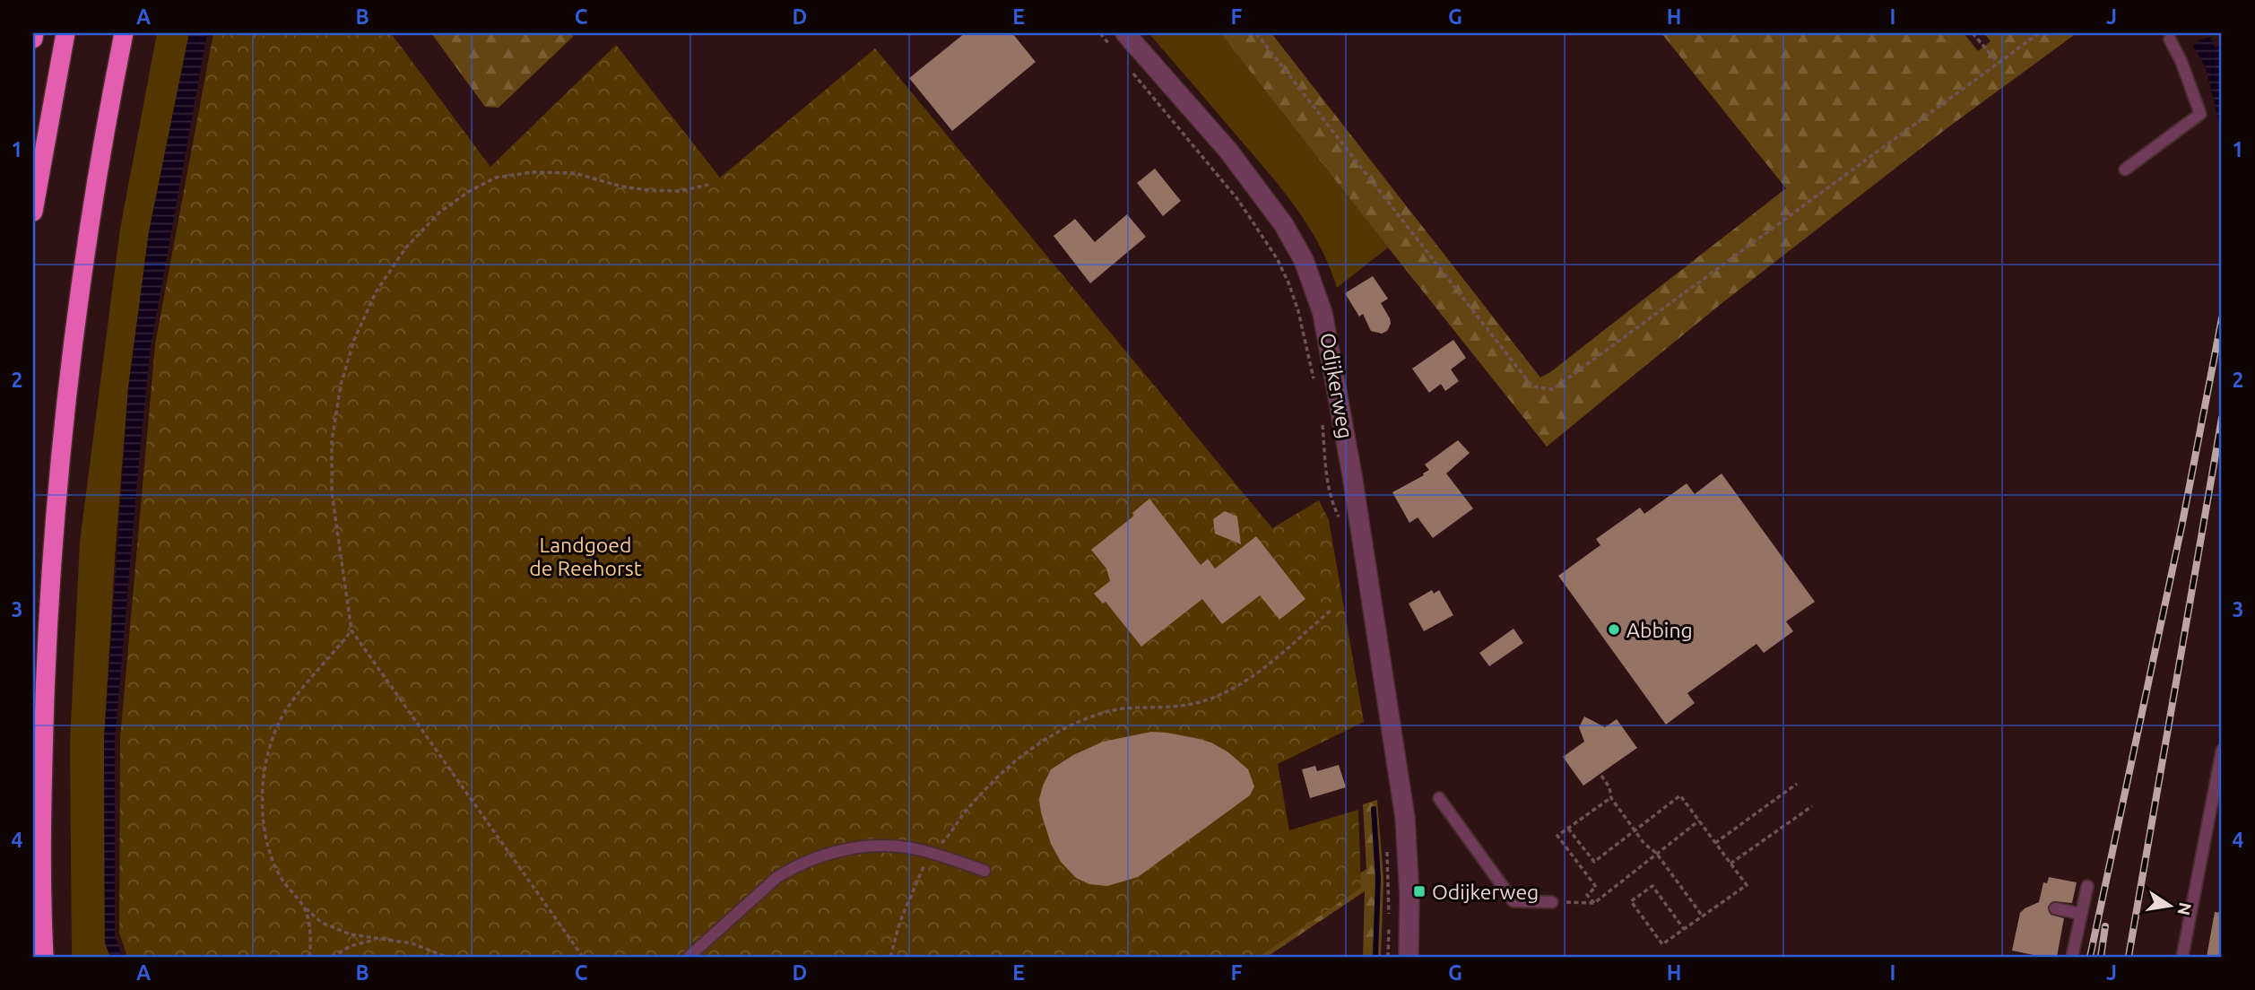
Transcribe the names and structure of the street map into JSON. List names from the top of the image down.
{
  "streets": {
    "street": ["Odijkerweg"]
  },
  "parks": ["Landgoed de Reehorst"],
  "places": {
    "other": ["Abbing"],
    "transit": ["Odijkerweg"]
  },
  "north": "right",
  "grid": {
    "columns": [
      "A",
      "B",
      "C",
      "D",
      "E",
      "F",
      "G",
      "H",
      "I",
      "J"
    ],
    "rows": [
      "1",
      "2",
      "3",
      "4"
    ]
  }
}
